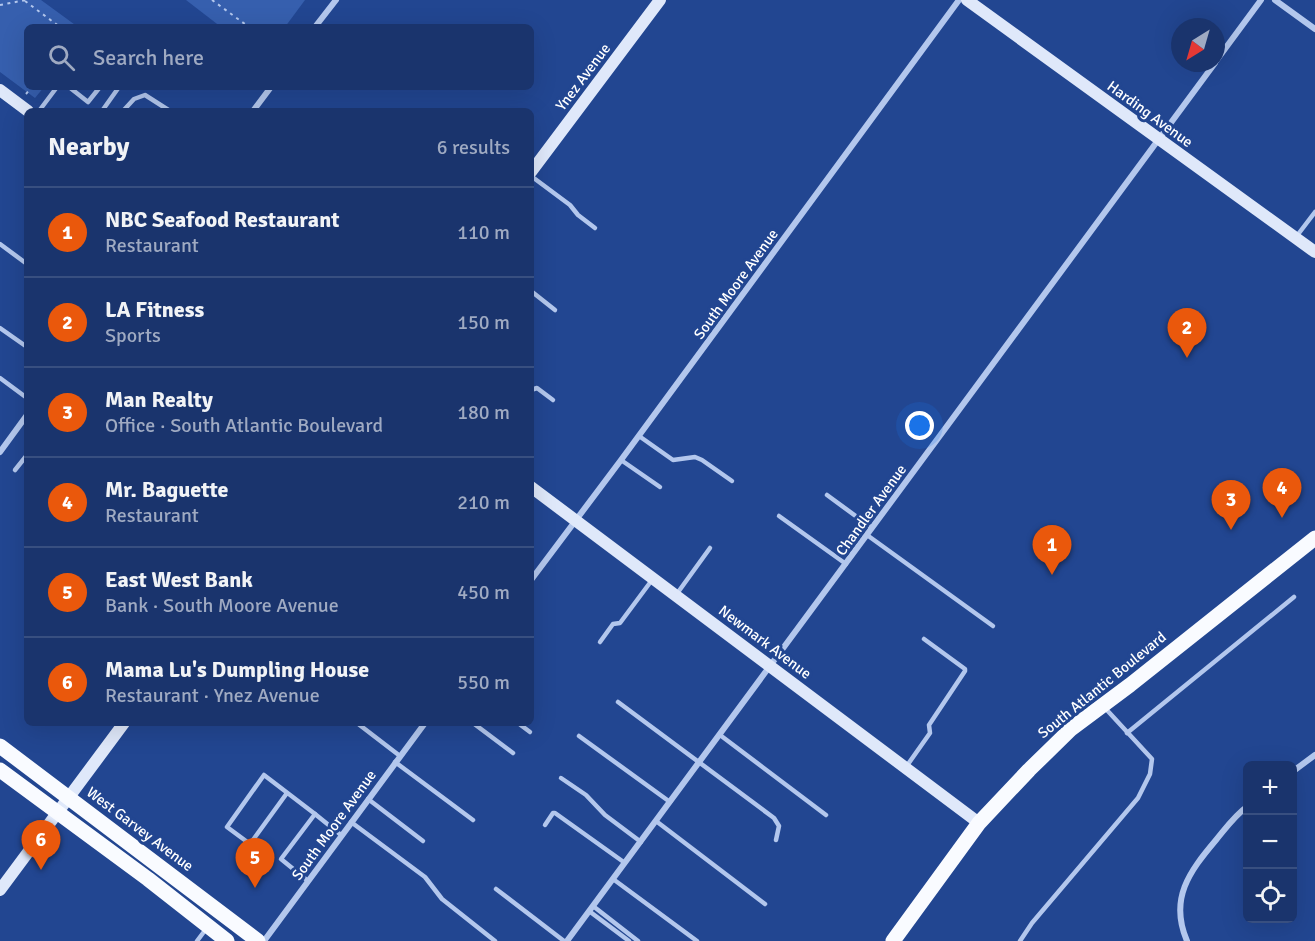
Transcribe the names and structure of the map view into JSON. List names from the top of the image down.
{
  "streets": {
    "main road": ["South Atlantic Boulevard", "West Garvey Avenue"],
    "street": [
      "Ynez Avenue",
      "Harding Avenue",
      "South Moore Avenue",
      "Chandler Avenue",
      "Newmark Avenue"
    ]
  },
  "crossings": [
    ["Harding Avenue", "Chandler Avenue"],
    ["South Moore Avenue", "Newmark Avenue"],
    ["Chandler Avenue", "Newmark Avenue"],
    ["Newmark Avenue", "South Atlantic Boulevard"]
  ],
  "north": "bottom left",
  "page": {
    "search": "Search here",
    "heading": ["Nearby", "6 results"],
    "list": [
      {
        "mark": "1",
        "name": "NBC Seafood Restaurant",
        "note": "Restaurant",
        "value": "110 m"
      },
      {
        "mark": "2",
        "name": "LA Fitness",
        "note": "Sports",
        "value": "150 m"
      },
      {
        "mark": "3",
        "name": "Man Realty",
        "note": "Office · South Atlantic Boulevard",
        "value": "180 m"
      },
      {
        "mark": "4",
        "name": "Mr. Baguette",
        "note": "Restaurant",
        "value": "210 m"
      },
      {
        "mark": "5",
        "name": "East West Bank",
        "note": "Bank · South Moore Avenue",
        "value": "450 m"
      },
      {
        "mark": "6",
        "name": "Mama Lu's Dumpling House",
        "note": "Restaurant · Ynez Avenue",
        "value": "550 m"
      }
    ],
    "pins": [
      "2",
      "4",
      "3",
      "1",
      "6",
      "5"
    ],
    "map_buttons": ["+", "−"]
  }
}
